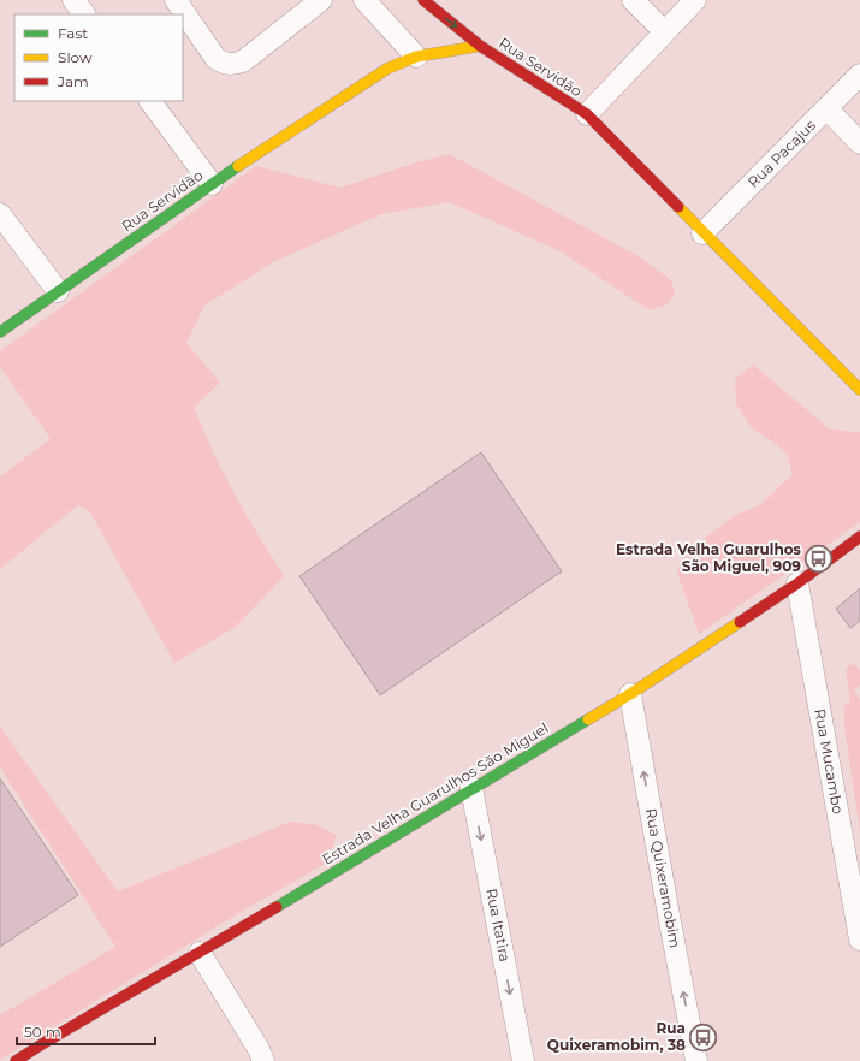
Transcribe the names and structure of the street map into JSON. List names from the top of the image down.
{
  "streets": {
    "street": [
      "Rua Servidão",
      "Rua Pacajus",
      "Rua Mucambo",
      "Estrada Velha Guarulhos São Miguel",
      "Rua Quixeramobim",
      "Rua Itatira"
    ]
  },
  "crossings": [
    ["Rua Servidão", "Rua Pacajus"],
    ["Rua Mucambo", "Estrada Velha Guarulhos São Miguel"],
    ["Estrada Velha Guarulhos São Miguel", "Rua Quixeramobim"],
    ["Estrada Velha Guarulhos São Miguel", "Rua Itatira"]
  ],
  "one_way": ["Rua Quixeramobim", "Rua Itatira"],
  "places": {
    "bus stop": ["Estrada Velha Guarulhos São Miguel, 909", "Rua Quixeramobim, 38"]
  },
  "legend": ["Fast", "Slow", "Jam"],
  "scale_bar": "50 m"
}
